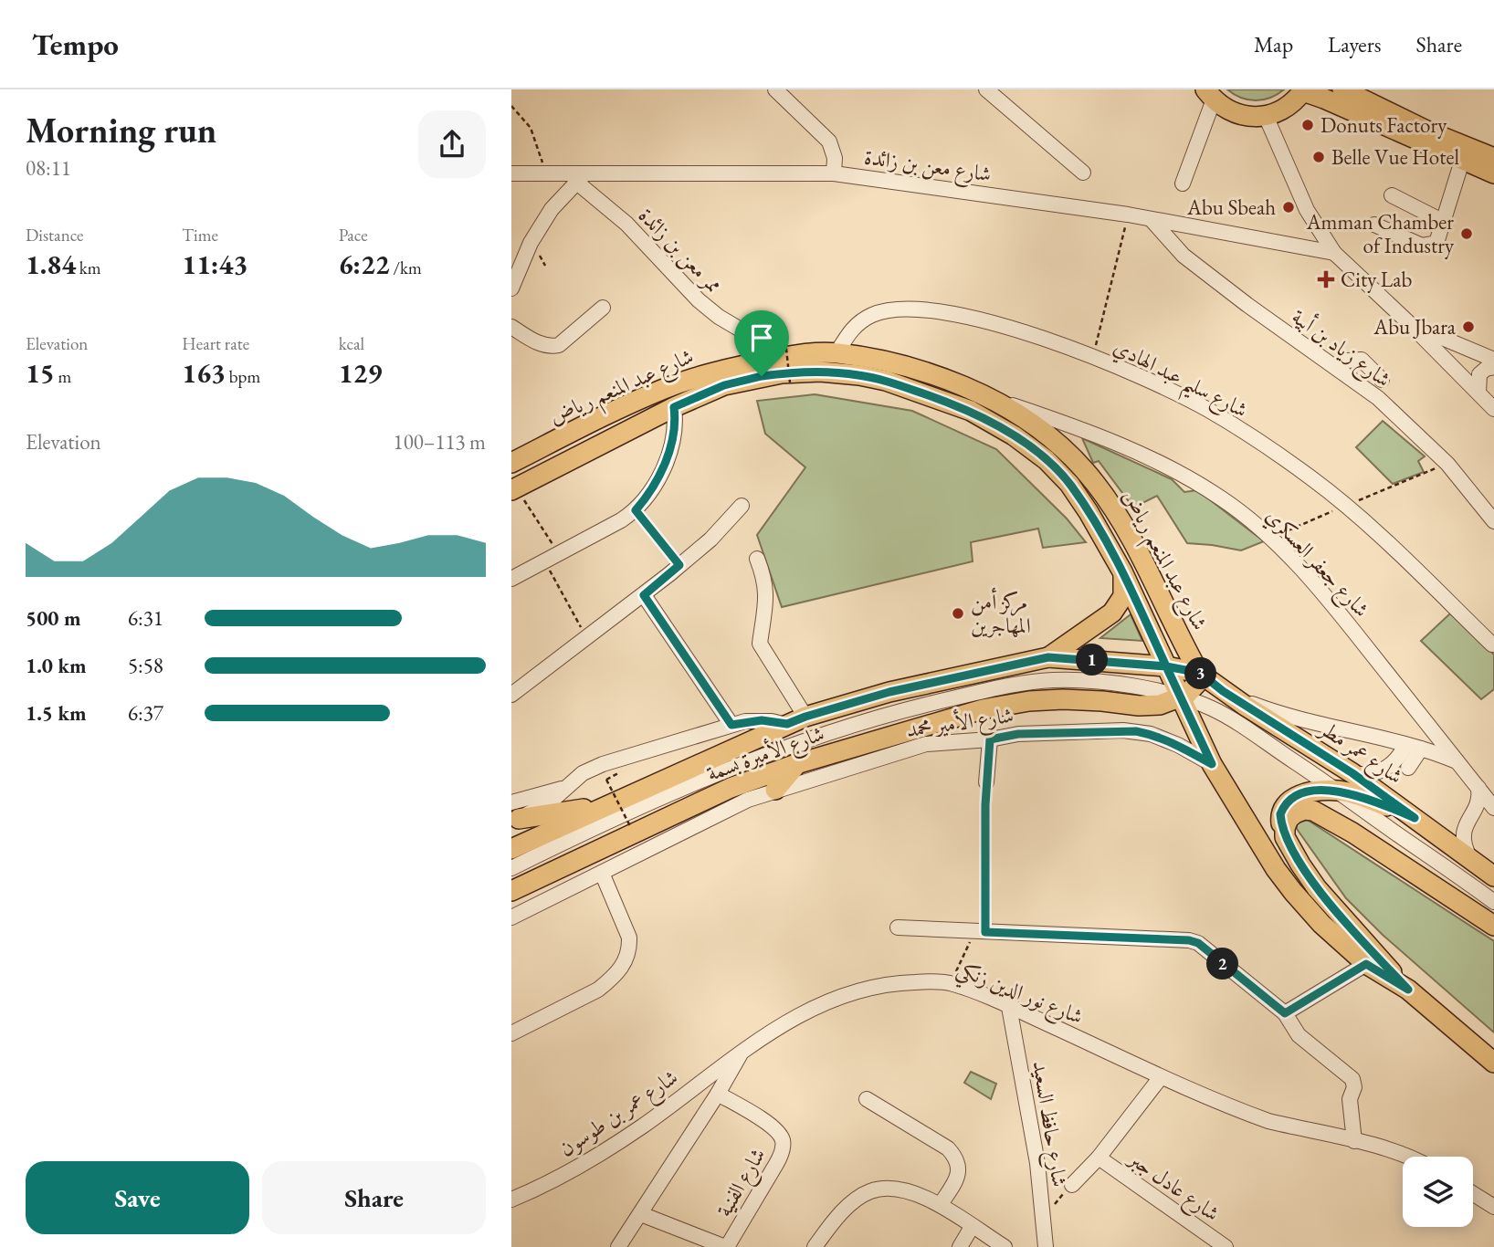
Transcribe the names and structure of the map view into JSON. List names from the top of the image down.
{
  "streets": {
    "main road": ["شارع عبد المنعم رياض", "شارع عمر مطر", "شارع الأميرة بسمة"],
    "street": [
      "شارع معن بن زائدة",
      "ممر معن بن زائدة",
      "شارع زياد بن أبية",
      "شارع سليم عبد الهادي",
      "شارع جعفر العسكري",
      "شارع الأمير محمد",
      "شارع نور الدين زنكي",
      "شارع عمر بن طوسون",
      "شارع حافظ السعيد",
      "شارع الفنية",
      "شارع عادل جبر"
    ]
  },
  "crossings": [
    ["شارع معن بن زائدة", "ممر معن بن زائدة"],
    ["شارع معن بن زائدة", "شارع زياد بن أبية"],
    ["شارع سليم عبد الهادي", "شارع عبد المنعم رياض"],
    ["شارع عبد المنعم رياض", "شارع جعفر العسكري"],
    ["شارع عبد المنعم رياض", "شارع عمر مطر"],
    ["شارع عبد المنعم رياض", "شارع الأميرة بسمة"],
    ["شارع عمر مطر", "شارع الأميرة بسمة"],
    ["شارع نور الدين زنكي", "شارع عمر بن طوسون"],
    ["شارع نور الدين زنكي", "شارع حافظ السعيد"],
    ["شارع نور الدين زنكي", "شارع الفنية"]
  ],
  "places": {
    "other": [
      "Donuts Factory",
      "Belle Vue Hotel",
      "Abu Sbeah",
      "Amman Chamber of Industry",
      "Abu Jbara",
      "مركز أمن المهاجرين"
    ],
    "health": ["City Lab"]
  },
  "page": {
    "header": "Tempo",
    "nav": ["Map", "Layers", "Share"],
    "heading": ["Morning run", "08:11"],
    "stats": [
      ["Distance", "1.84 km"],
      ["Time", "11:43"],
      ["Pace", "6:22 /km"],
      ["Elevation", "15 m"],
      ["Heart rate", "163 bpm"],
      ["kcal", "129"]
    ],
    "chart": ["Elevation", "100–113 m"],
    "list": [
      {
        "name": "500 m",
        "note": "6:31"
      },
      {
        "name": "1.0 km",
        "note": "5:58"
      },
      {
        "name": "1.5 km",
        "note": "6:37"
      }
    ],
    "pins": ["1", "3", "2"],
    "buttons": ["Save", "Share"]
  }
}
